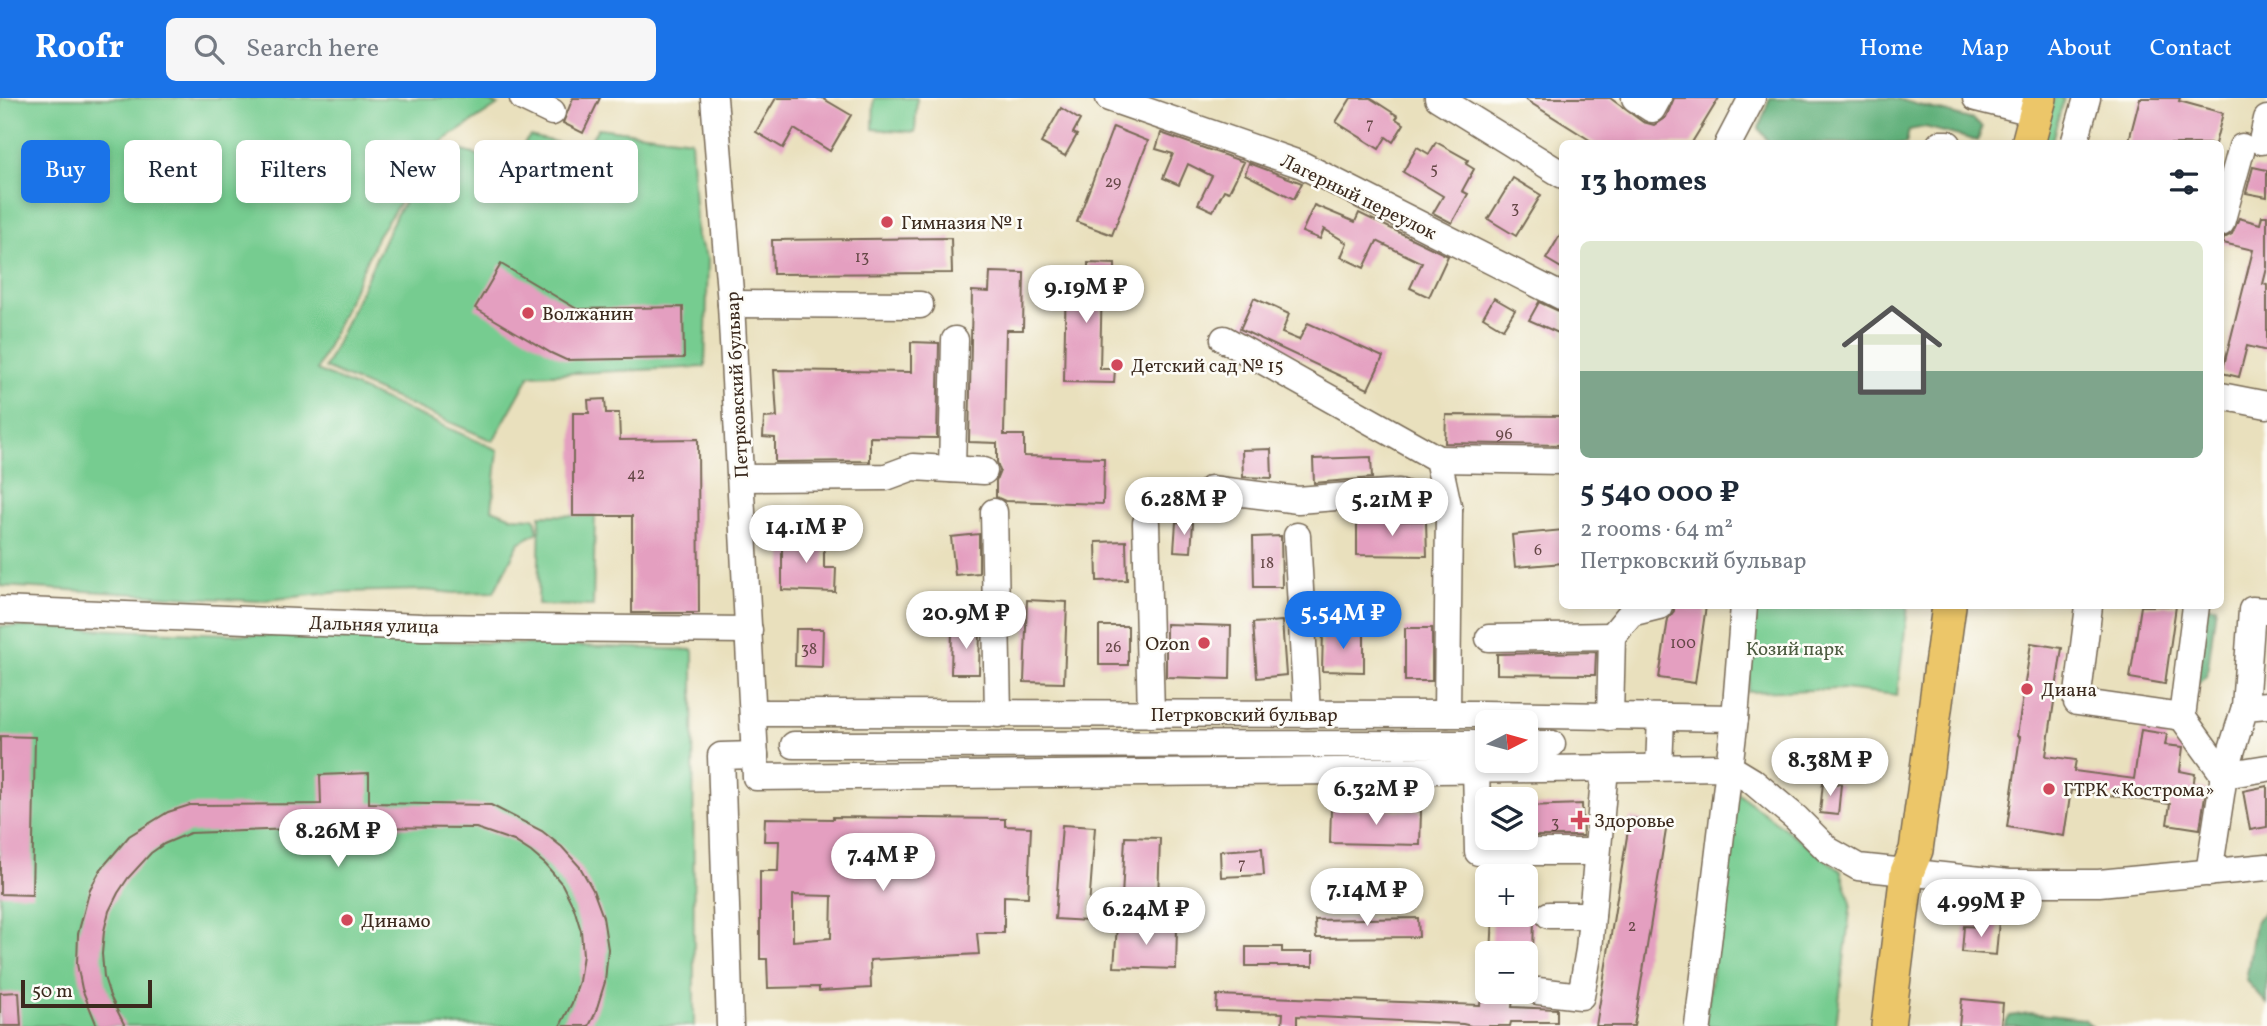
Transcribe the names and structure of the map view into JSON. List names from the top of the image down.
{
  "streets": {
    "street": ["Лагерный переулок", "Петрковский бульвар", "Дальняя улица"]
  },
  "crossings": [
    ["Петрковский бульвар", "Дальняя улица"]
  ],
  "parks": ["Козий парк"],
  "places": {
    "other": [
      "Гимназия № 1",
      "Волжанин",
      "Детский сад № 15",
      "Ozon",
      "Диана",
      "ГТРК «Кострома»",
      "Динамо"
    ],
    "health": ["Здоровье"]
  },
  "house_numbers": [
    "7",
    "5",
    "29",
    "3",
    "13",
    "96",
    "42",
    "6",
    "18",
    "100",
    "26",
    "38",
    "3",
    "7",
    "2"
  ],
  "scale_bar": "50 m",
  "north": "right",
  "page": {
    "header": "Roofr",
    "search": "Search here",
    "nav": [
      "Home",
      "Map",
      "About",
      "Contact"
    ],
    "chip": [
      "Buy",
      "Rent",
      "Filters",
      "New",
      "Apartment"
    ],
    "heading": "13 homes",
    "list": [
      {
        "name": "5 540 000 ₽",
        "note": "2 rooms · 64 m² · Петрковский бульвар"
      }
    ],
    "price": [
      "9.19M ₽",
      "6.28M ₽",
      "5.21M ₽",
      "14.1M ₽",
      "20.9M ₽",
      "5.54M ₽",
      "8.38M ₽",
      "6.32M ₽",
      "8.26M ₽",
      "7.4M ₽",
      "7.14M ₽",
      "4.99M ₽",
      "6.24M ₽"
    ],
    "map_buttons": ["+", "−"],
    "scale": "50 m"
  }
}
